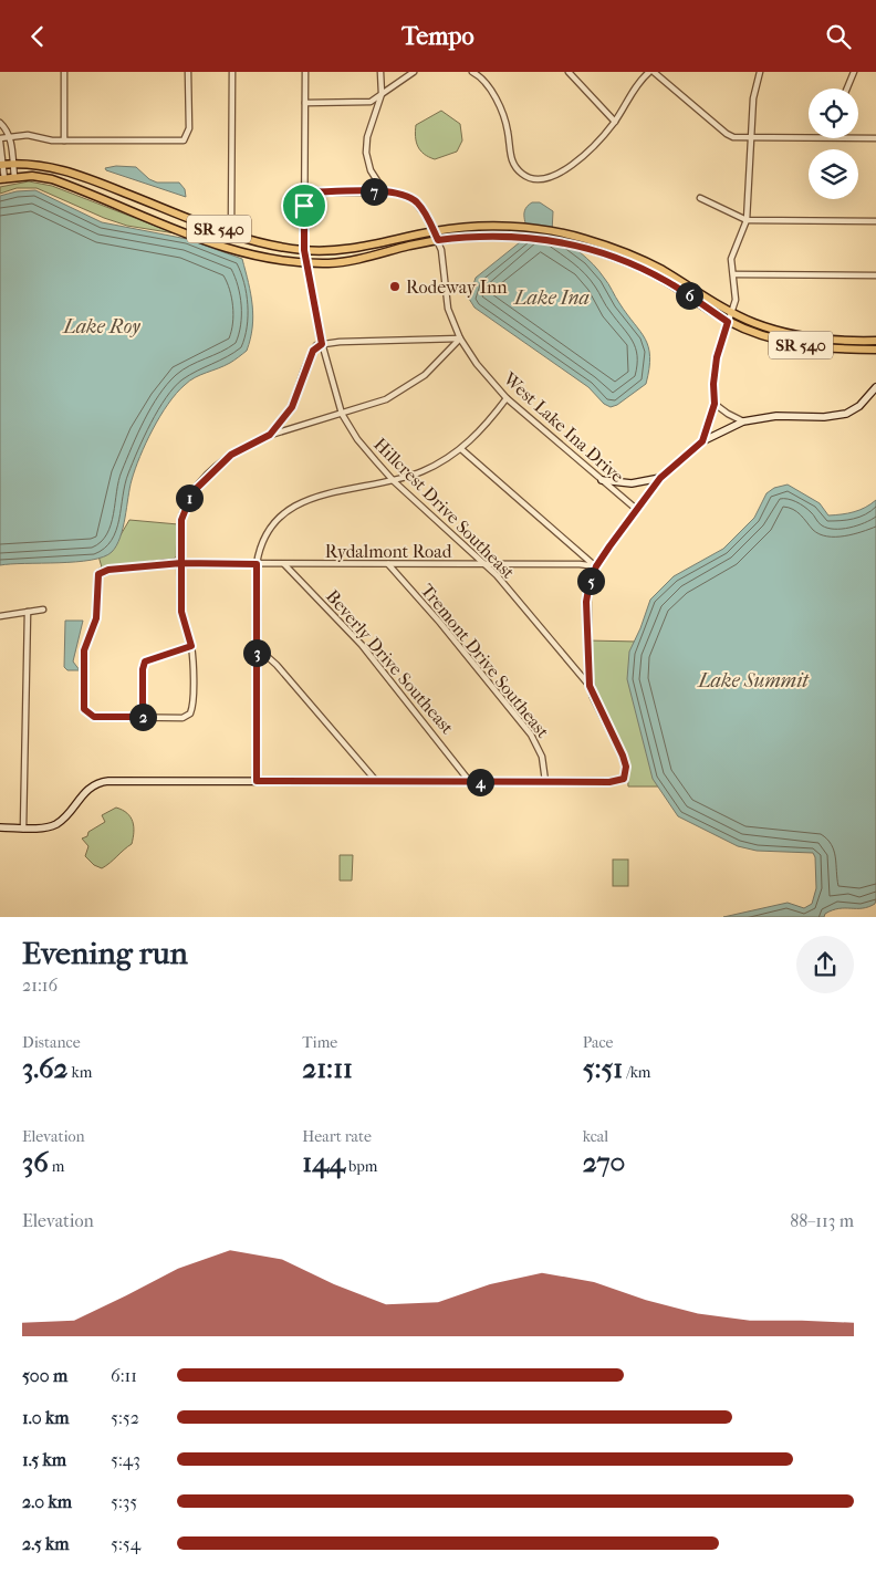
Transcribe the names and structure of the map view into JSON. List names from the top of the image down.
{
  "streets": {
    "main road": ["SR 540"],
    "street": [
      "West Lake Ina Drive",
      "Hillcrest Drive Southeast",
      "Rydalmont Road",
      "Tremont Drive Southeast",
      "Beverly Drive Southeast"
    ]
  },
  "crossings": [
    ["SR 540", "West Lake Ina Drive"],
    ["SR 540", "Hillcrest Drive Southeast"],
    ["Hillcrest Drive Southeast", "Rydalmont Road"],
    ["Rydalmont Road", "Tremont Drive Southeast"],
    ["Rydalmont Road", "Beverly Drive Southeast"]
  ],
  "water": ["Lake Ina", "Lake Roy", "Lake Summit"],
  "places": ["Rodeway Inn"],
  "page": {
    "header": "Tempo",
    "pins": [
      "7",
      "6",
      "1",
      "5",
      "3",
      "2",
      "4"
    ],
    "heading": ["Evening run", "21:16"],
    "stats": [
      ["Distance", "3.62 km"],
      ["Time", "21:11"],
      ["Pace", "5:51 /km"],
      ["Elevation", "36 m"],
      ["Heart rate", "144 bpm"],
      ["kcal", "270"]
    ],
    "chart": ["Elevation", "88–113 m"],
    "list": [
      {
        "name": "500 m",
        "note": "6:11"
      },
      {
        "name": "1.0 km",
        "note": "5:52"
      },
      {
        "name": "1.5 km",
        "note": "5:43"
      },
      {
        "name": "2.0 km",
        "note": "5:35"
      },
      {
        "name": "2.5 km",
        "note": "5:54"
      }
    ]
  }
}
